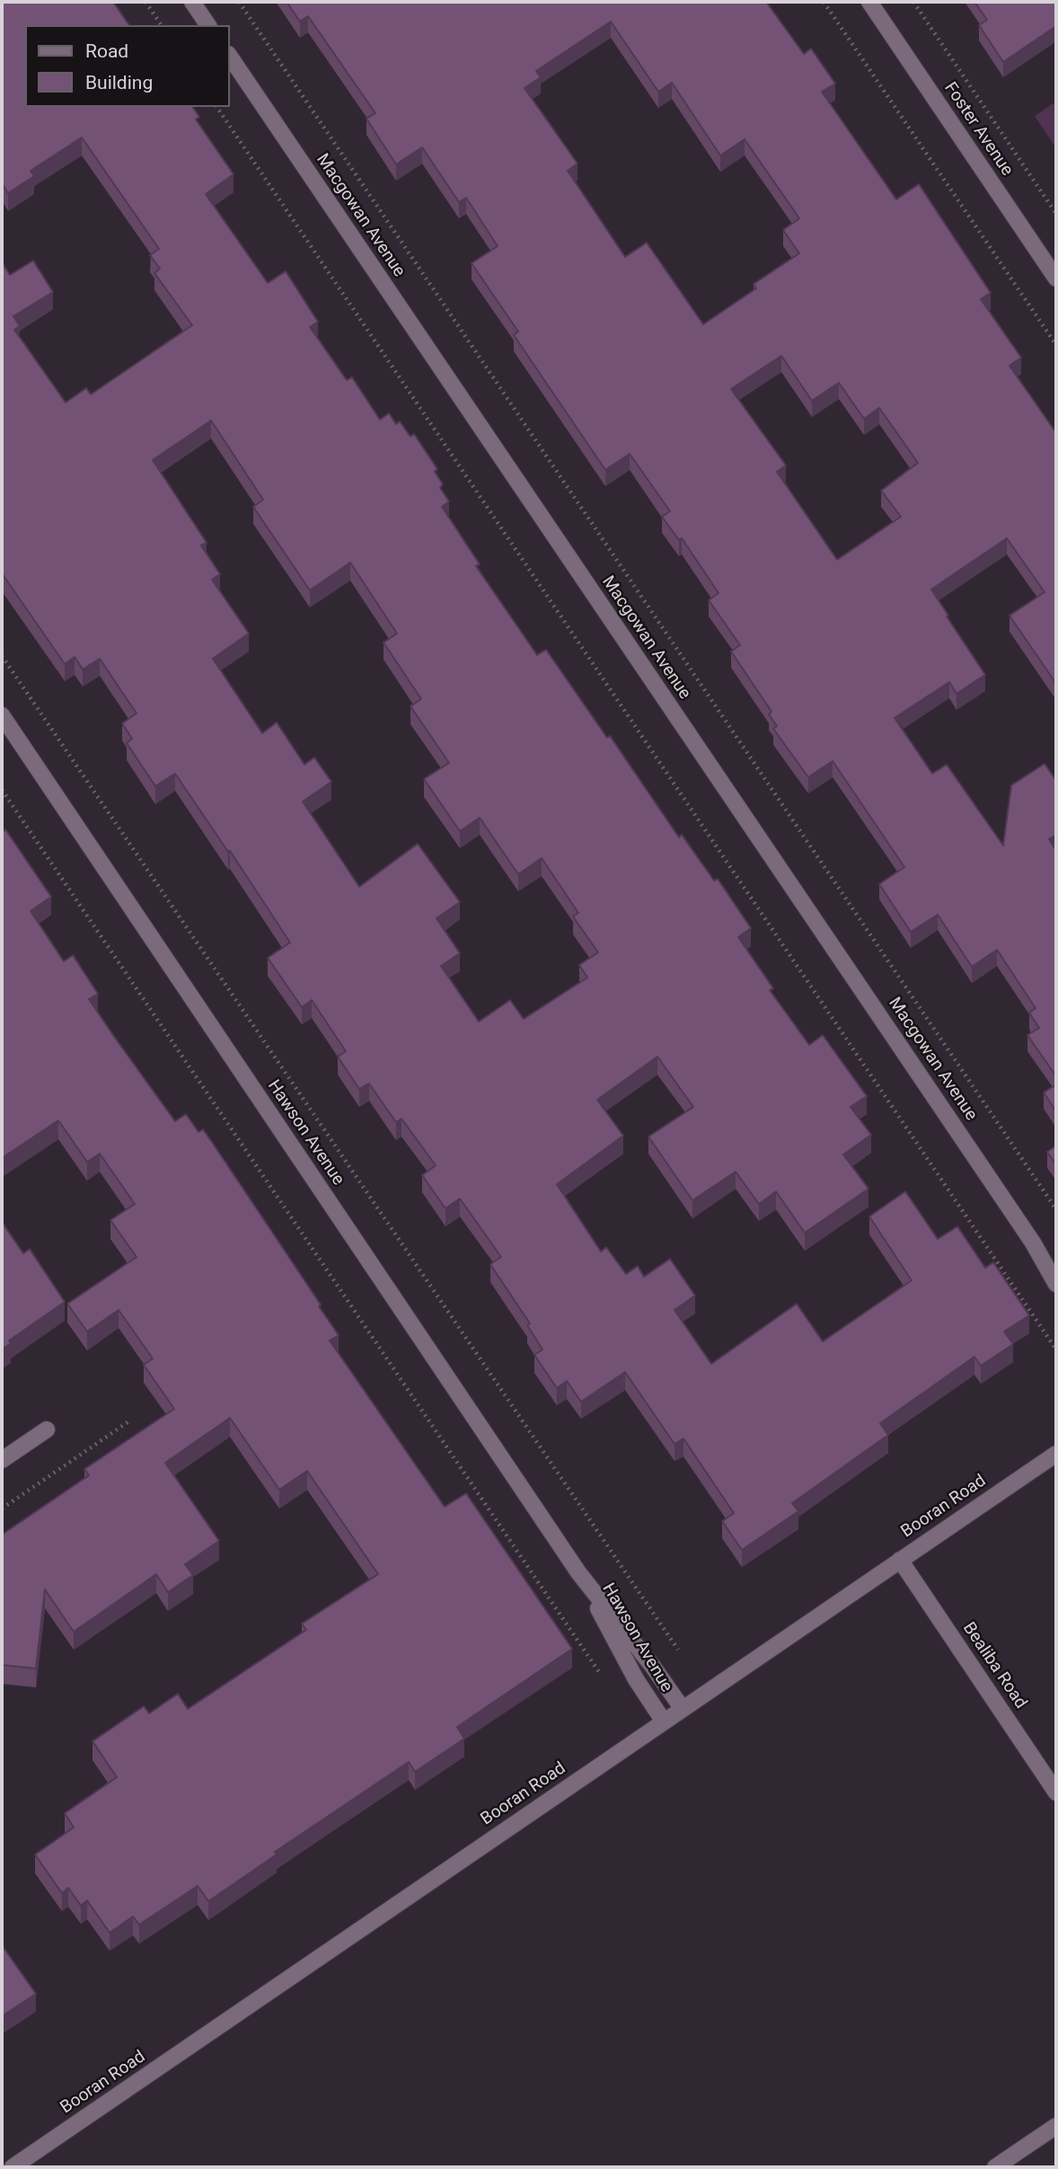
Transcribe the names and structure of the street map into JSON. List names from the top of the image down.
{
  "streets": {
    "street": [
      "Foster Avenue",
      "Macgowan Avenue",
      "Hawson Avenue",
      "Booran Road",
      "Bealiba Road"
    ]
  },
  "crossings": [
    ["Hawson Avenue", "Booran Road"],
    ["Booran Road", "Bealiba Road"]
  ],
  "legend": ["Road", "Building"]
}
